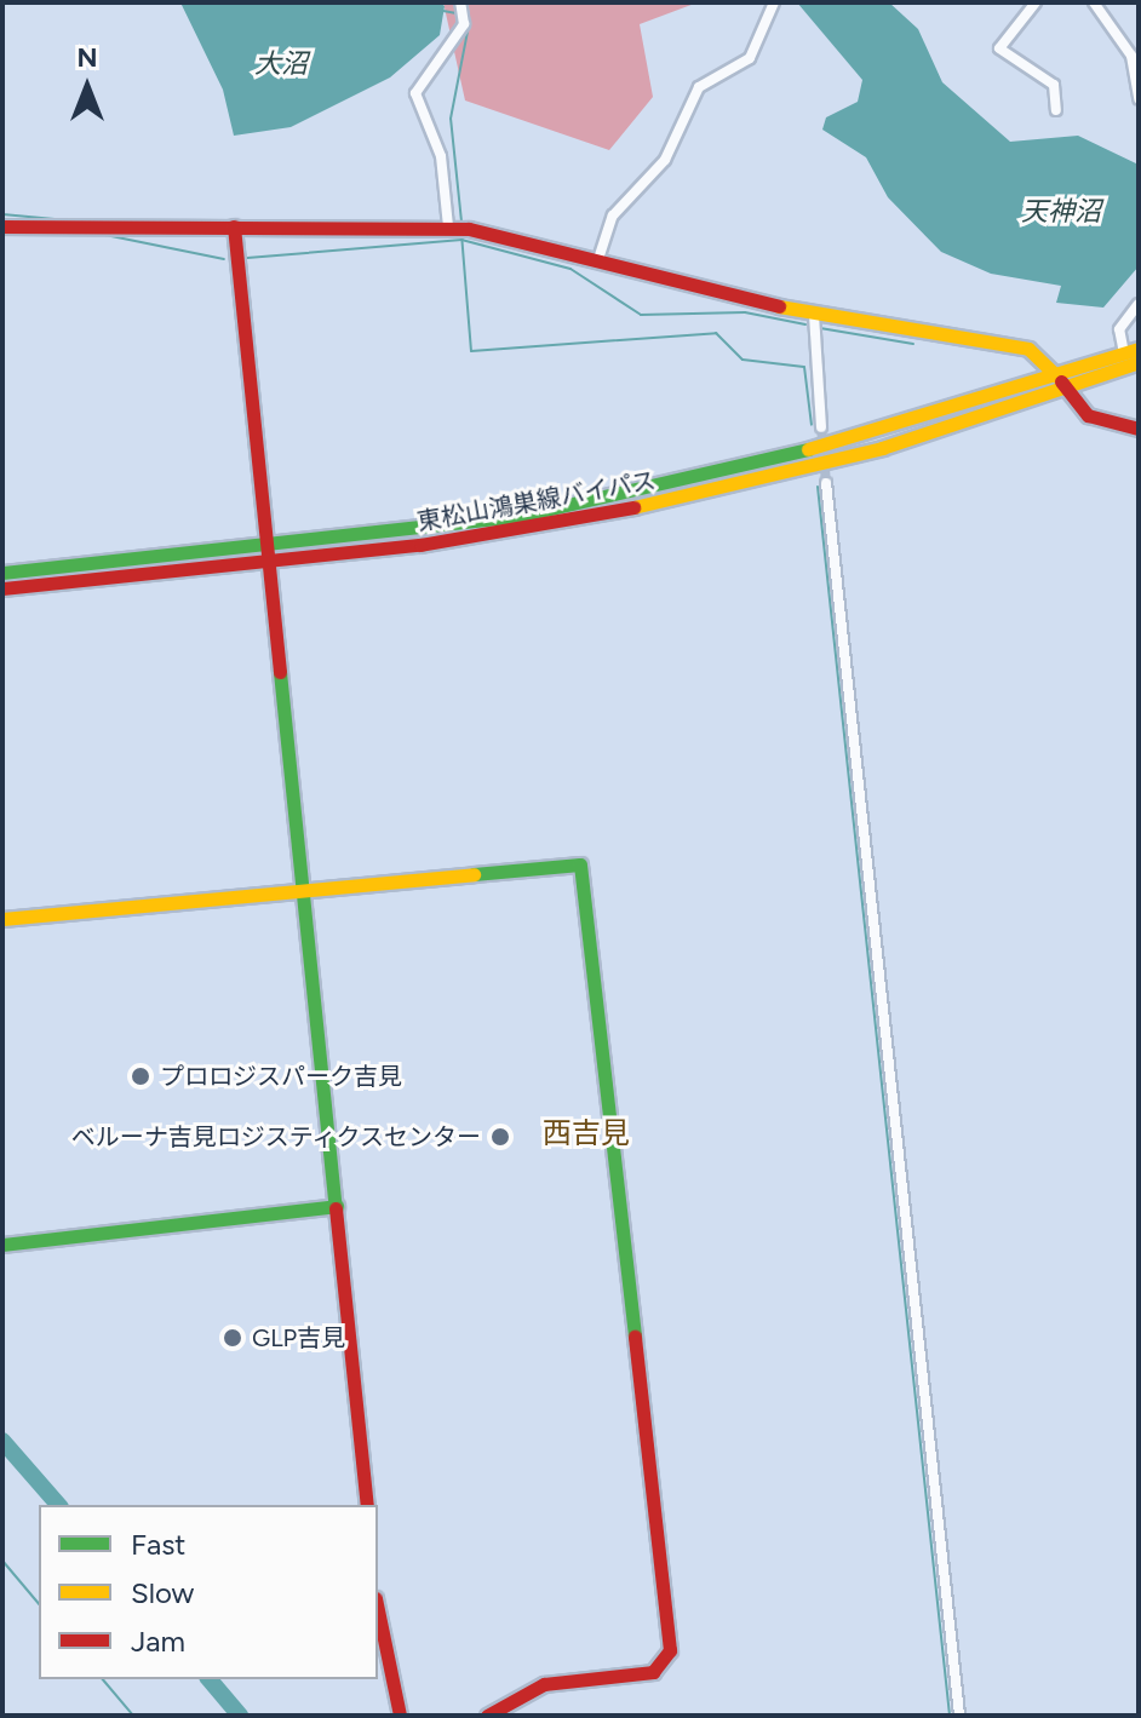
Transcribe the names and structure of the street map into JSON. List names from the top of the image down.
{
  "streets": {
    "street": ["東松山鴻巣線バイパス"]
  },
  "districts": ["西吉見"],
  "water": ["大沼", "天神沼"],
  "places": ["プロロジスパーク吉見", "ベルーナ吉見ロジスティクスセンター", "GLP吉見"],
  "legend": ["Fast", "Slow", "Jam"],
  "north": "top"
}
